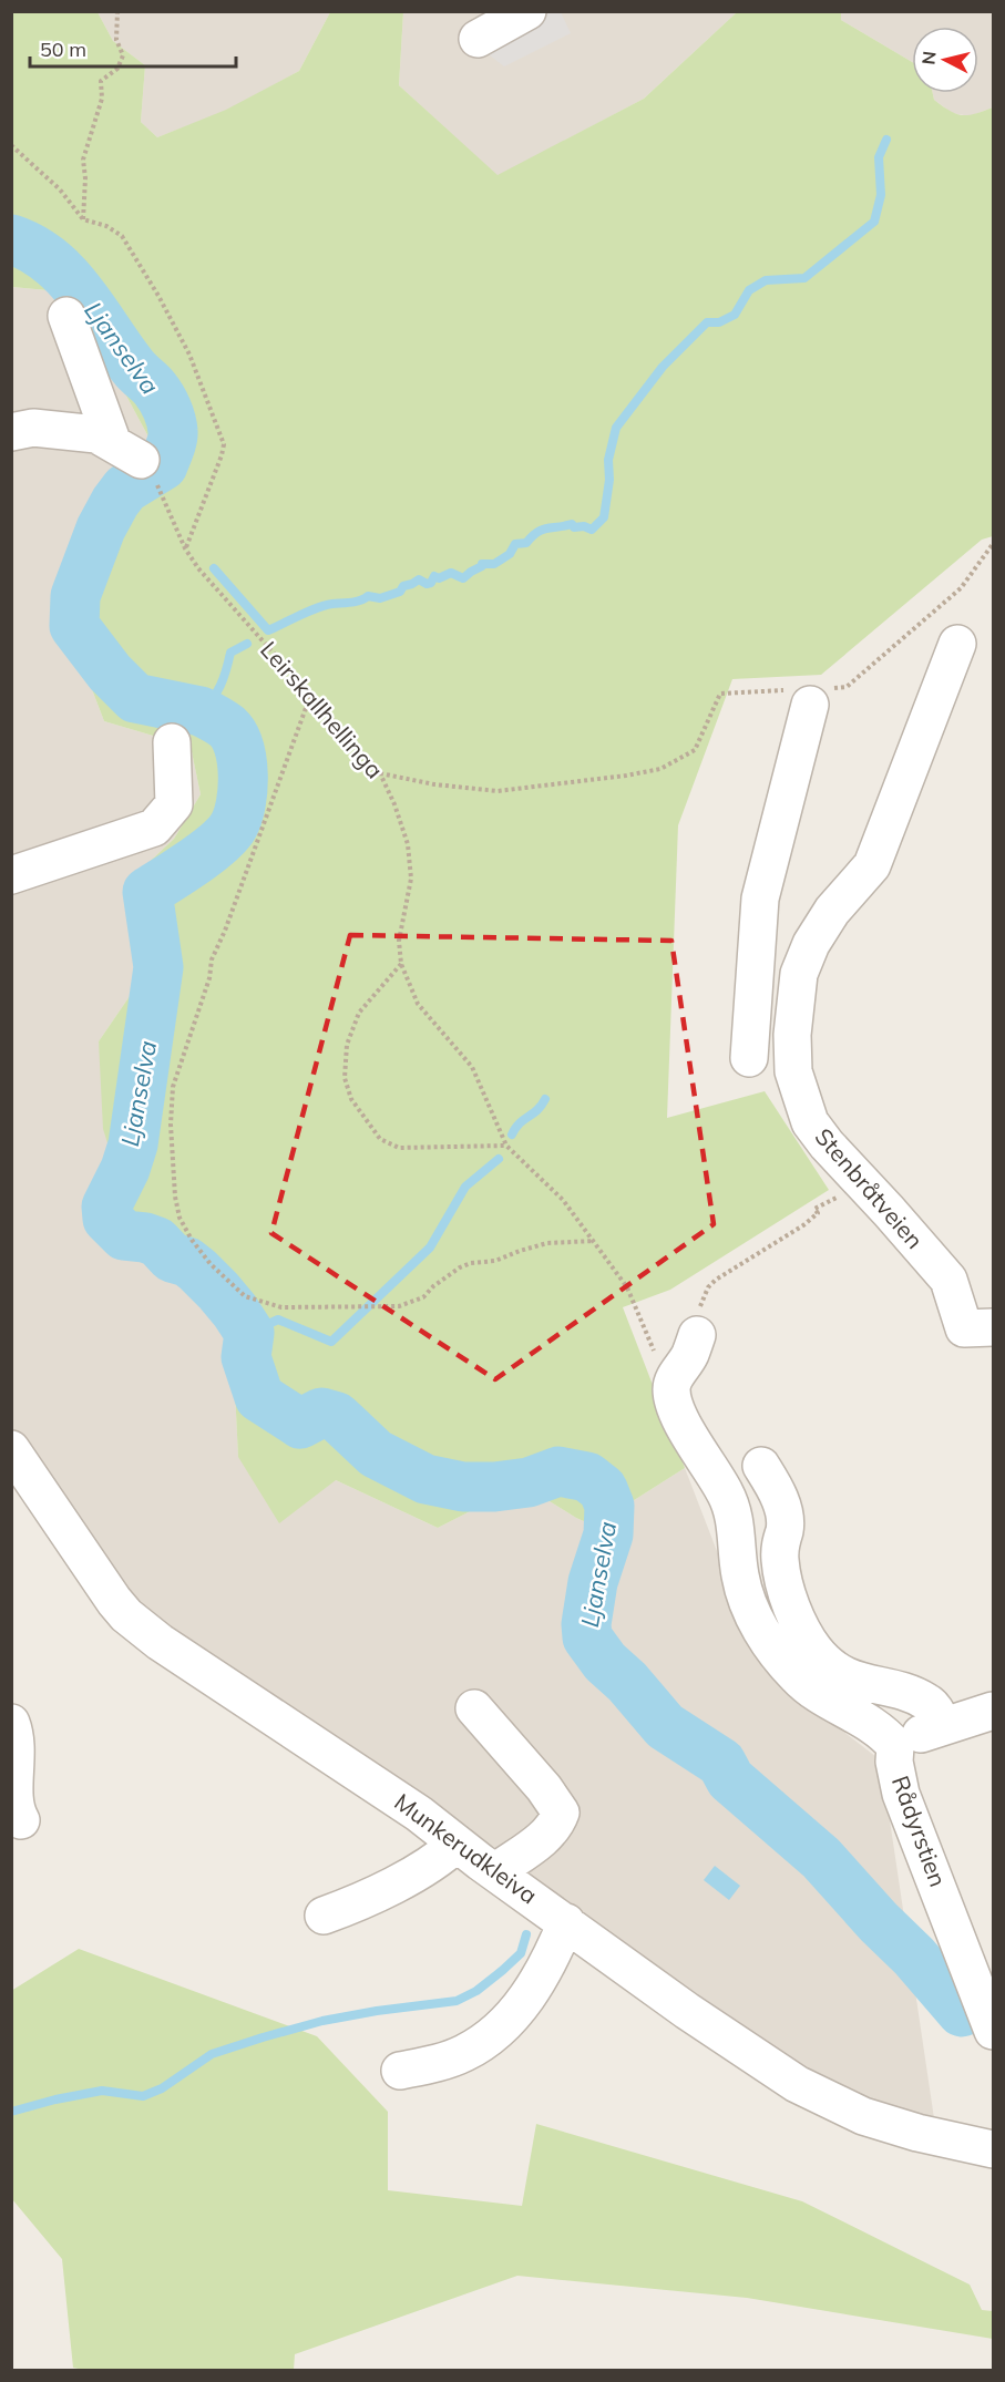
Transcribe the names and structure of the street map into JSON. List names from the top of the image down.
{
  "streets": {
    "street": ["Stenbråtveien", "Rådyrstien", "Munkerudkleiva"],
    "path": ["Leirskallhellinga"]
  },
  "water": ["Ljanselva"],
  "scale_bar": "50 m",
  "north": "left"
}
